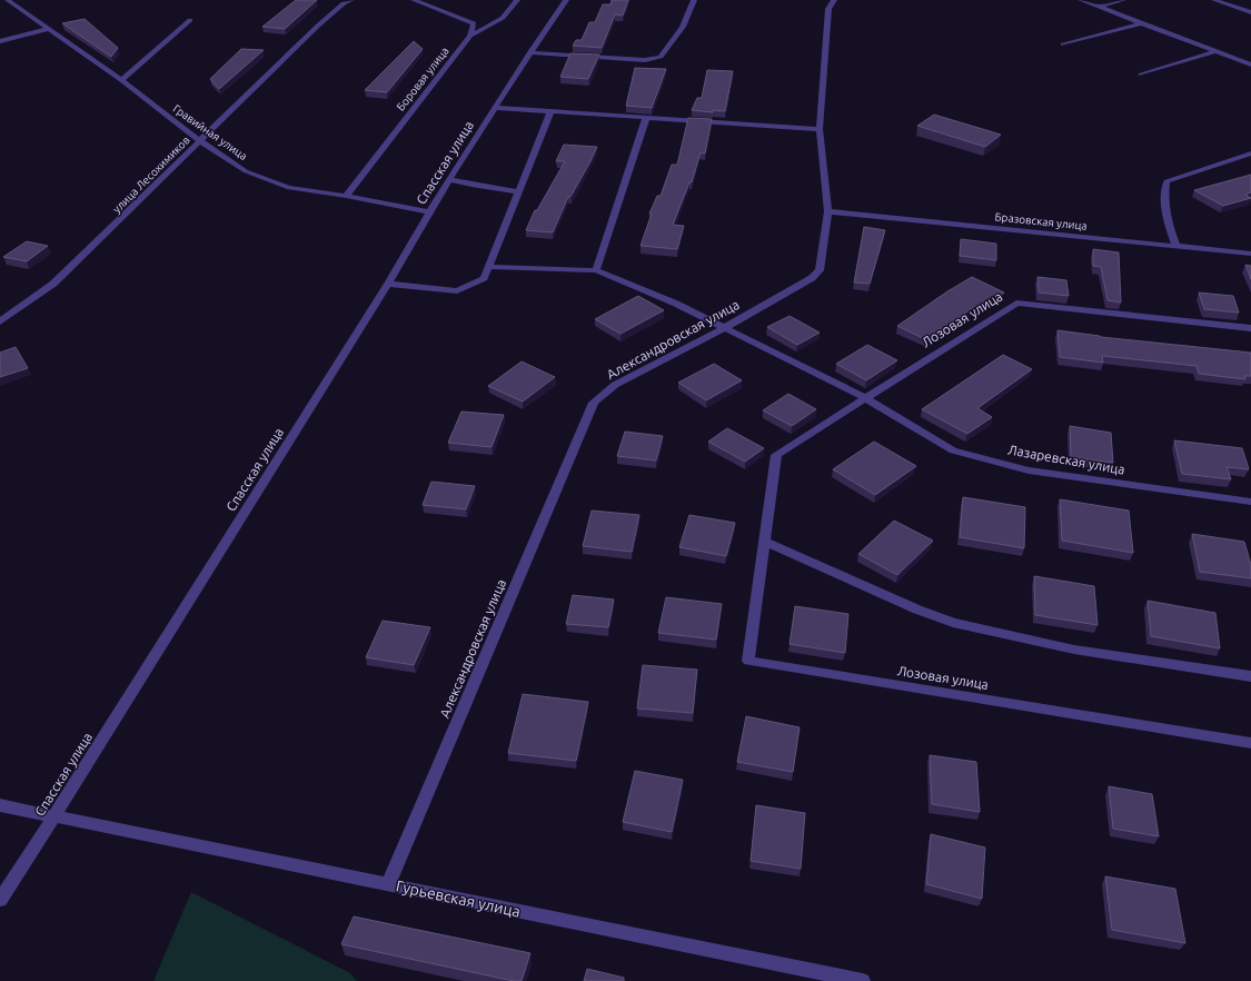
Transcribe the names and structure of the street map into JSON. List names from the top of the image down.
{
  "streets": {
    "street": [
      "Боровая улица",
      "Гравийная улица",
      "Спасская улица",
      "улица Лесохимиков",
      "Бразовская улица",
      "Лозовая улица",
      "Александровская улица",
      "Лазаревская улица",
      "Гурьевская улица"
    ]
  },
  "crossings": [
    ["Боровая улица", "Гравийная улица"],
    ["Гравийная улица", "Спасская улица"],
    ["Гравийная улица", "улица Лесохимиков"],
    ["Спасская улица", "Гурьевская улица"],
    ["Бразовская улица", "Александровская улица"],
    ["Лозовая улица", "Лазаревская улица"],
    ["Александровская улица", "Лазаревская улица"],
    ["Александровская улица", "Гурьевская улица"]
  ]
}
